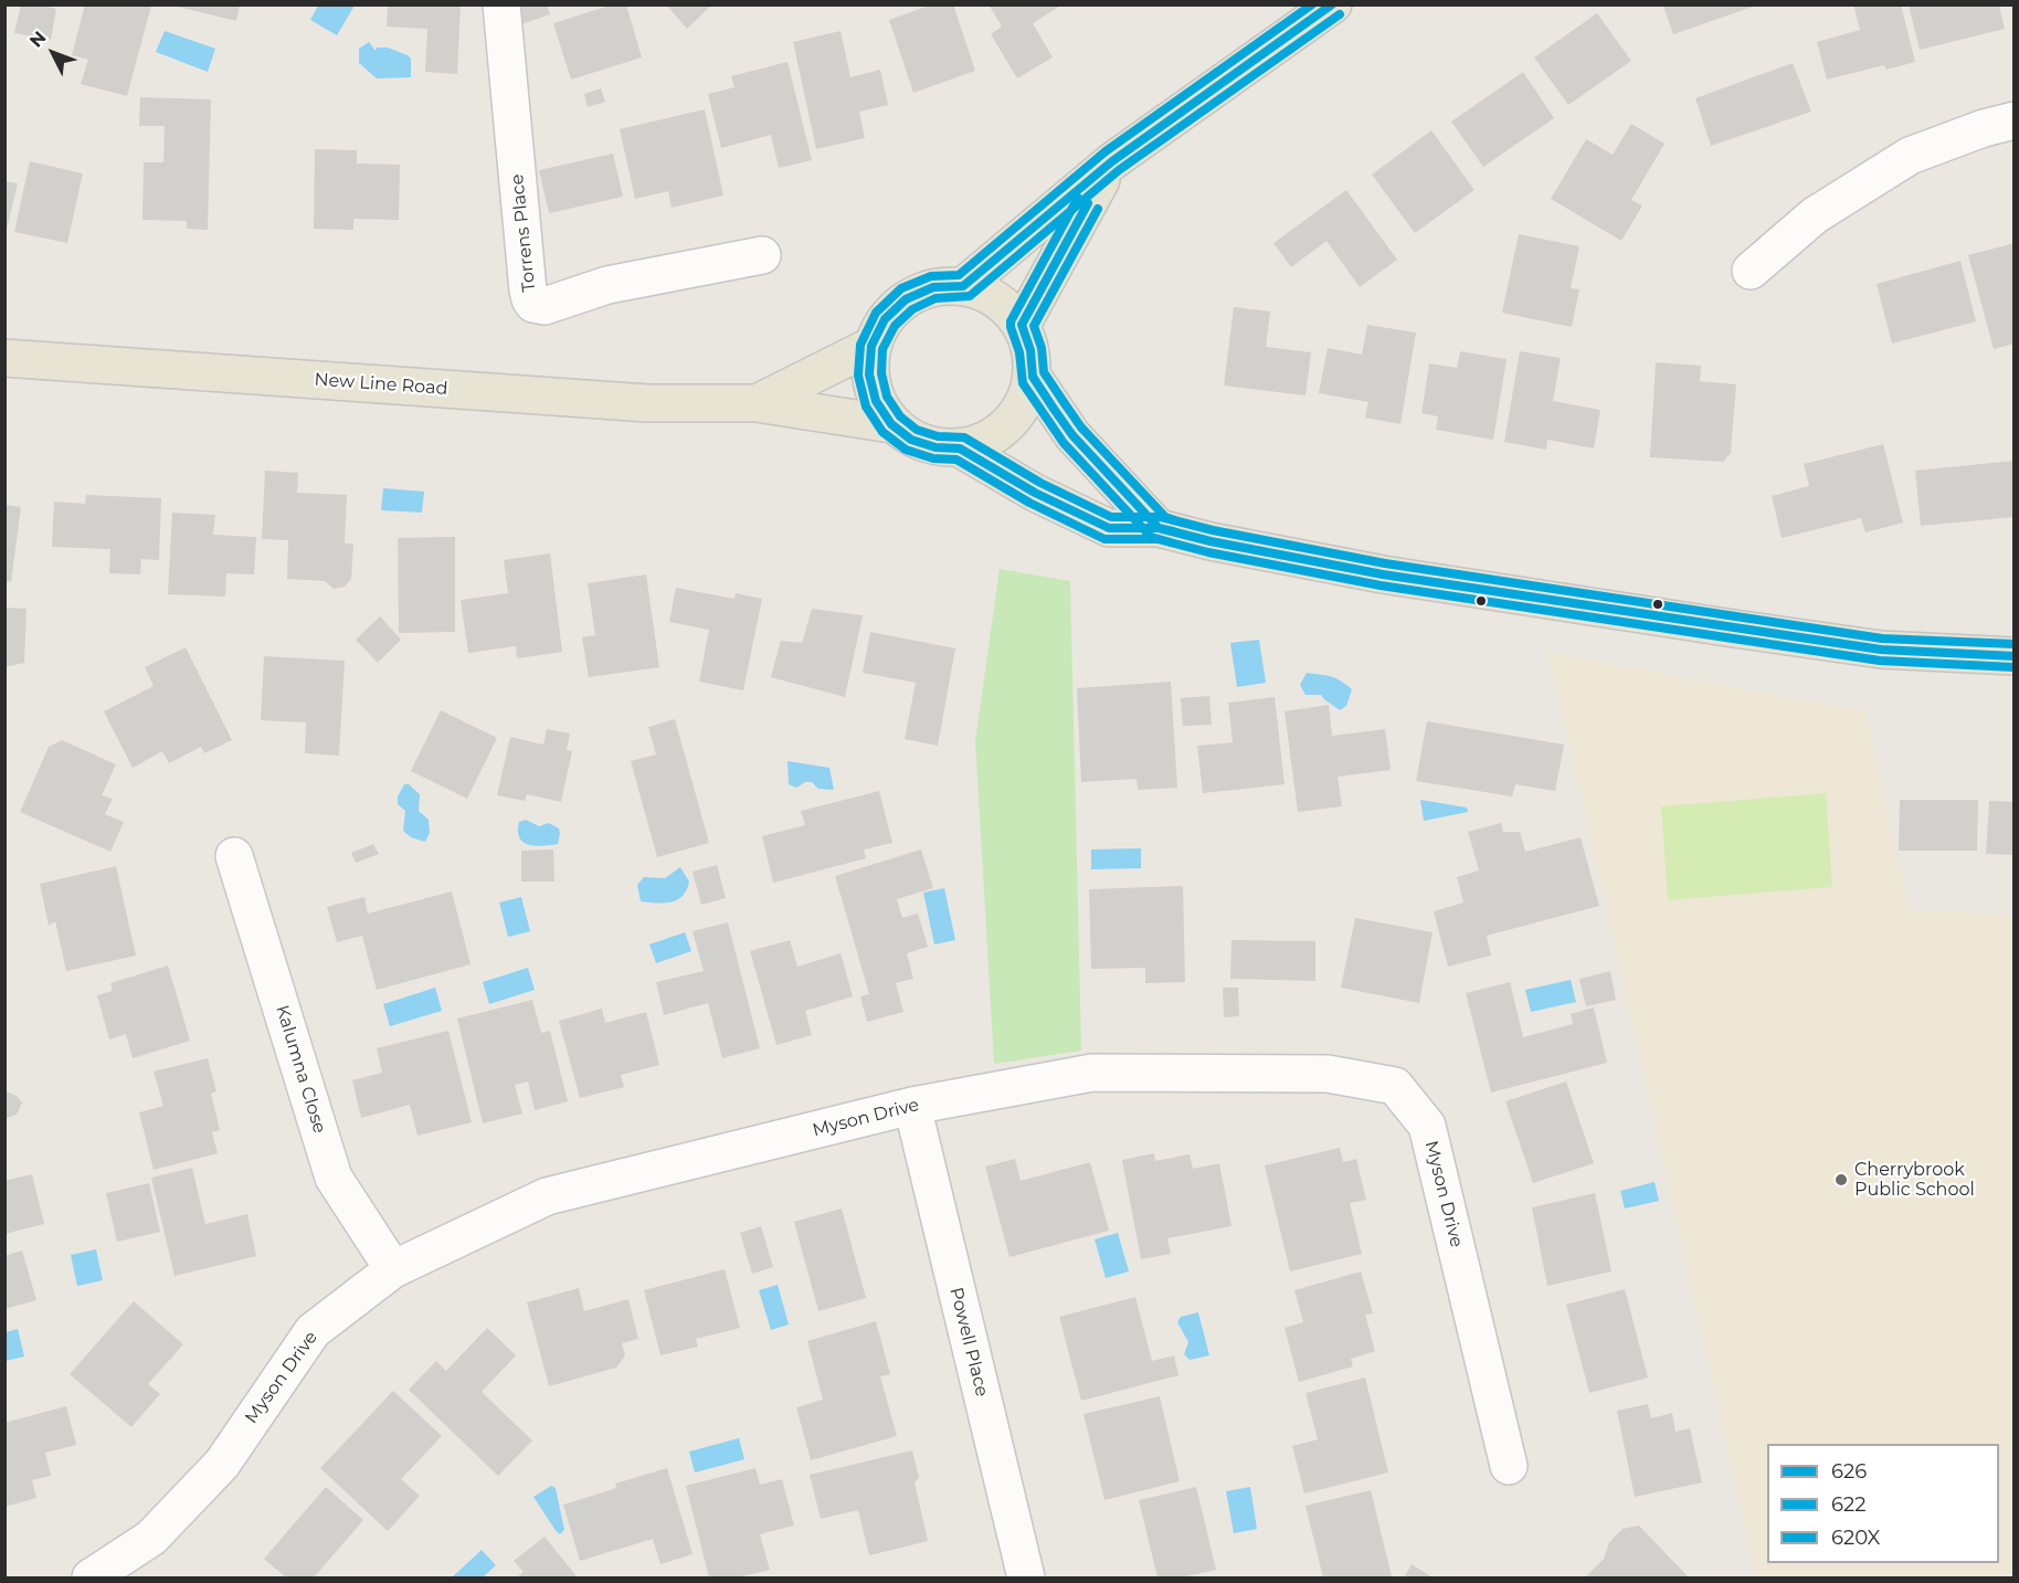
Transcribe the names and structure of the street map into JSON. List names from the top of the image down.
{
  "streets": {
    "main road": ["New Line Road"],
    "street": [
      "Torrens Place",
      "Kalumna Close",
      "Myson Drive",
      "Powell Place"
    ]
  },
  "crossings": [
    ["Kalumna Close", "Myson Drive"],
    ["Myson Drive", "Powell Place"]
  ],
  "places": ["Cherrybrook Public School"],
  "lines": ["transit line 626", "transit line 622", "transit line 620X"],
  "legend": ["626", "622", "620X"],
  "north": "top left"
}
